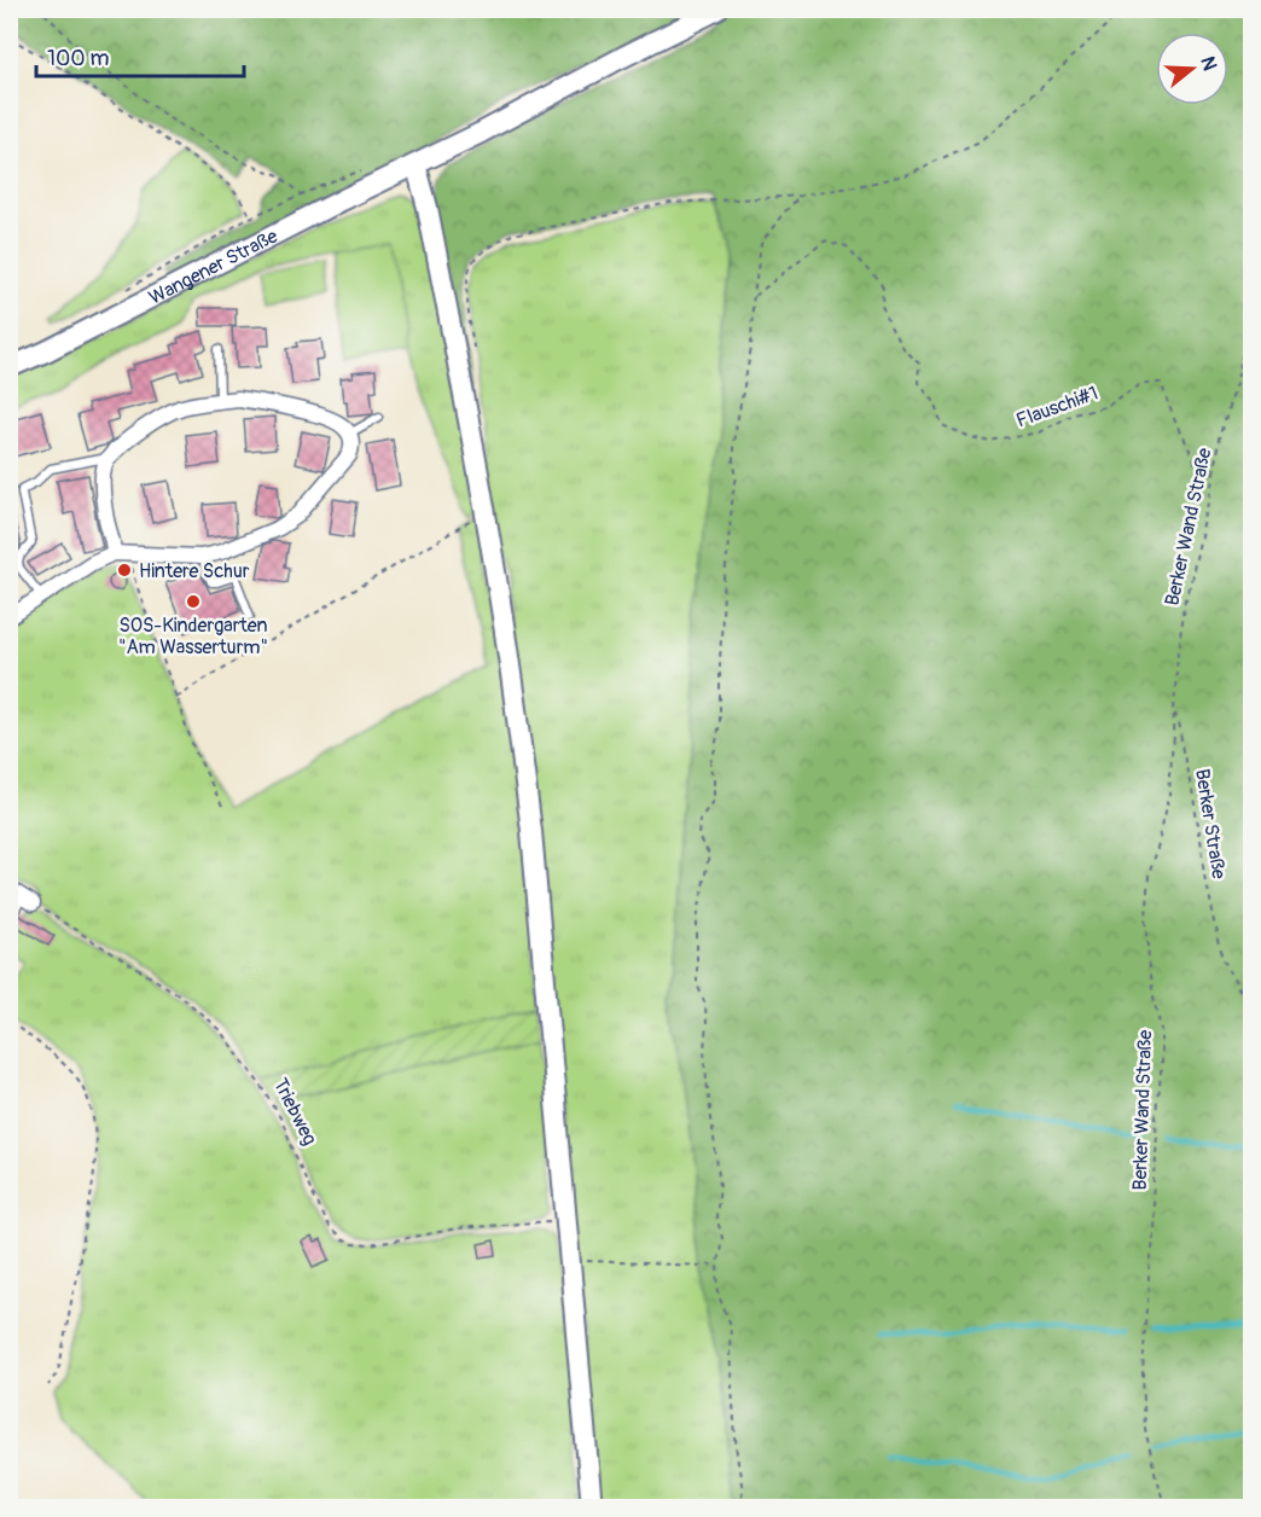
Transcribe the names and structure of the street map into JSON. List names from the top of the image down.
{
  "streets": {
    "main road": ["Wangener Straße"],
    "path": [
      "Flauschi#1",
      "Berker Wand Straße",
      "Berker Straße",
      "Triebweg"
    ]
  },
  "crossings": [
    ["Flauschi#1", "Berker Wand Straße"],
    ["Berker Wand Straße", "Berker Straße"]
  ],
  "places": ["Hintere Schur", "SOS-Kindergarten \"Am Wasserturm\""],
  "scale_bar": "100 m",
  "north": "right"
}
